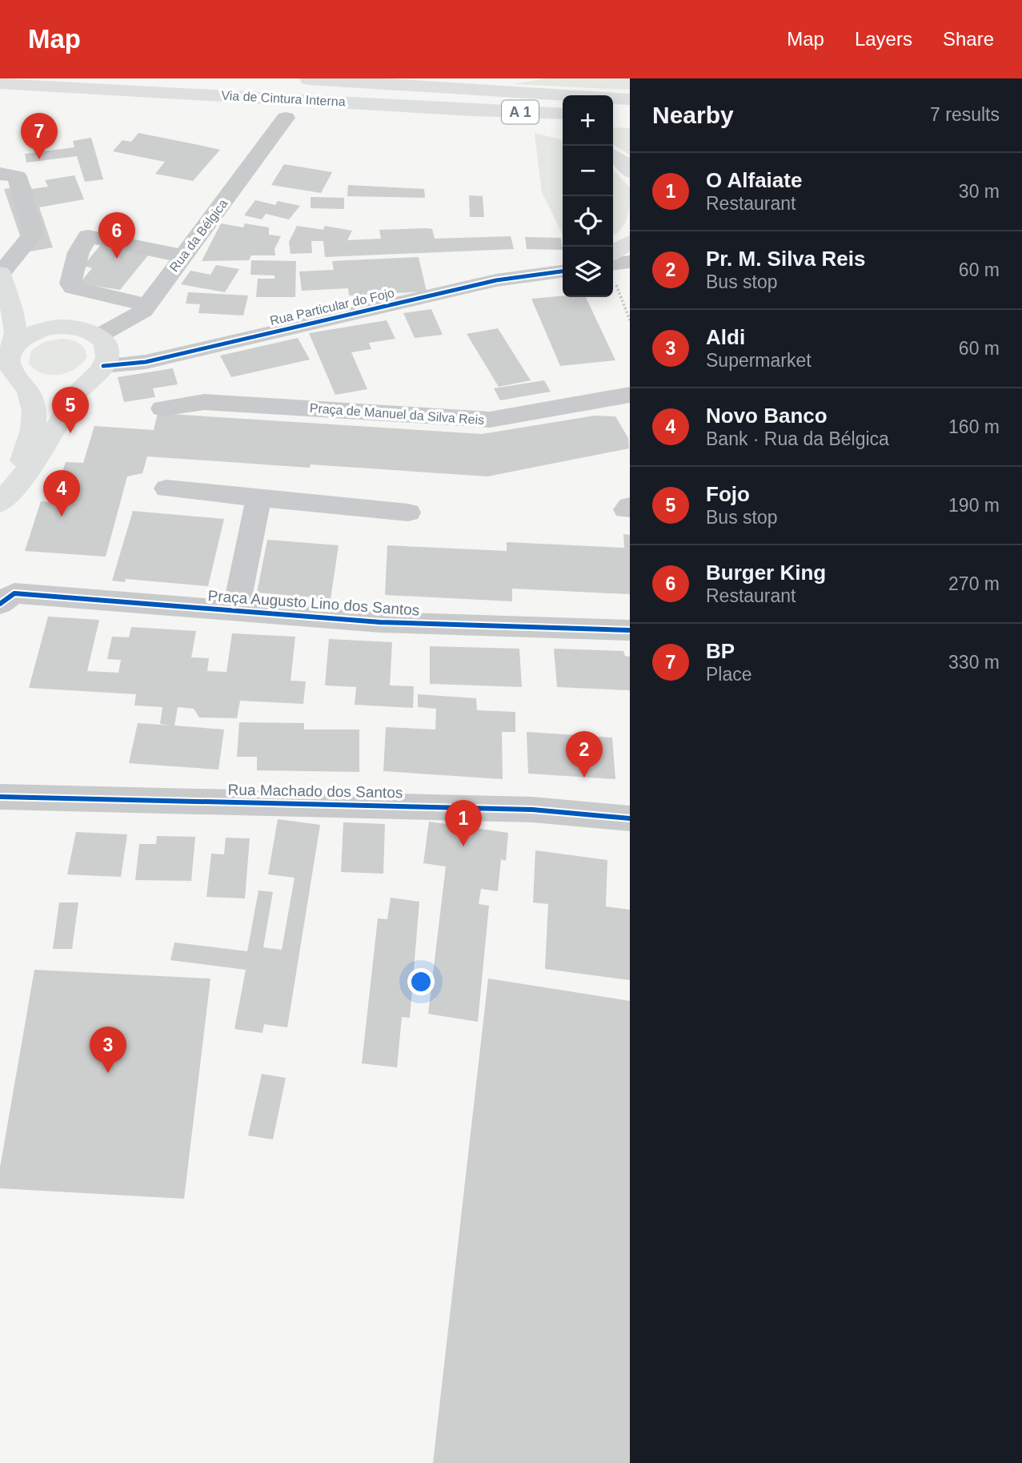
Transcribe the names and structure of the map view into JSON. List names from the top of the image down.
{
  "streets": {
    "main road": ["Via de Cintura Interna", "A 1"],
    "street": [
      "Rua da Bélgica",
      "Rua Particular do Fojo",
      "Praça de Manuel da Silva Reis",
      "Praça Augusto Lino dos Santos",
      "Rua Machado dos Santos"
    ]
  },
  "crossings": [
    ["Rua da Bélgica", "Rua Particular do Fojo"]
  ],
  "page": {
    "header": "Map",
    "nav": ["Map", "Layers", "Share"],
    "heading": ["Nearby", "7 results"],
    "map_buttons": ["+", "−"],
    "pins": [
      "7",
      "6",
      "5",
      "4",
      "2",
      "1",
      "3"
    ],
    "list": [
      {
        "mark": "1",
        "name": "O Alfaiate",
        "note": "Restaurant",
        "value": "30 m"
      },
      {
        "mark": "2",
        "name": "Pr. M. Silva Reis",
        "note": "Bus stop",
        "value": "60 m"
      },
      {
        "mark": "3",
        "name": "Aldi",
        "note": "Supermarket",
        "value": "60 m"
      },
      {
        "mark": "4",
        "name": "Novo Banco",
        "note": "Bank · Rua da Bélgica",
        "value": "160 m"
      },
      {
        "mark": "5",
        "name": "Fojo",
        "note": "Bus stop",
        "value": "190 m"
      },
      {
        "mark": "6",
        "name": "Burger King",
        "note": "Restaurant",
        "value": "270 m"
      },
      {
        "mark": "7",
        "name": "BP",
        "note": "Place",
        "value": "330 m"
      }
    ]
  }
}
